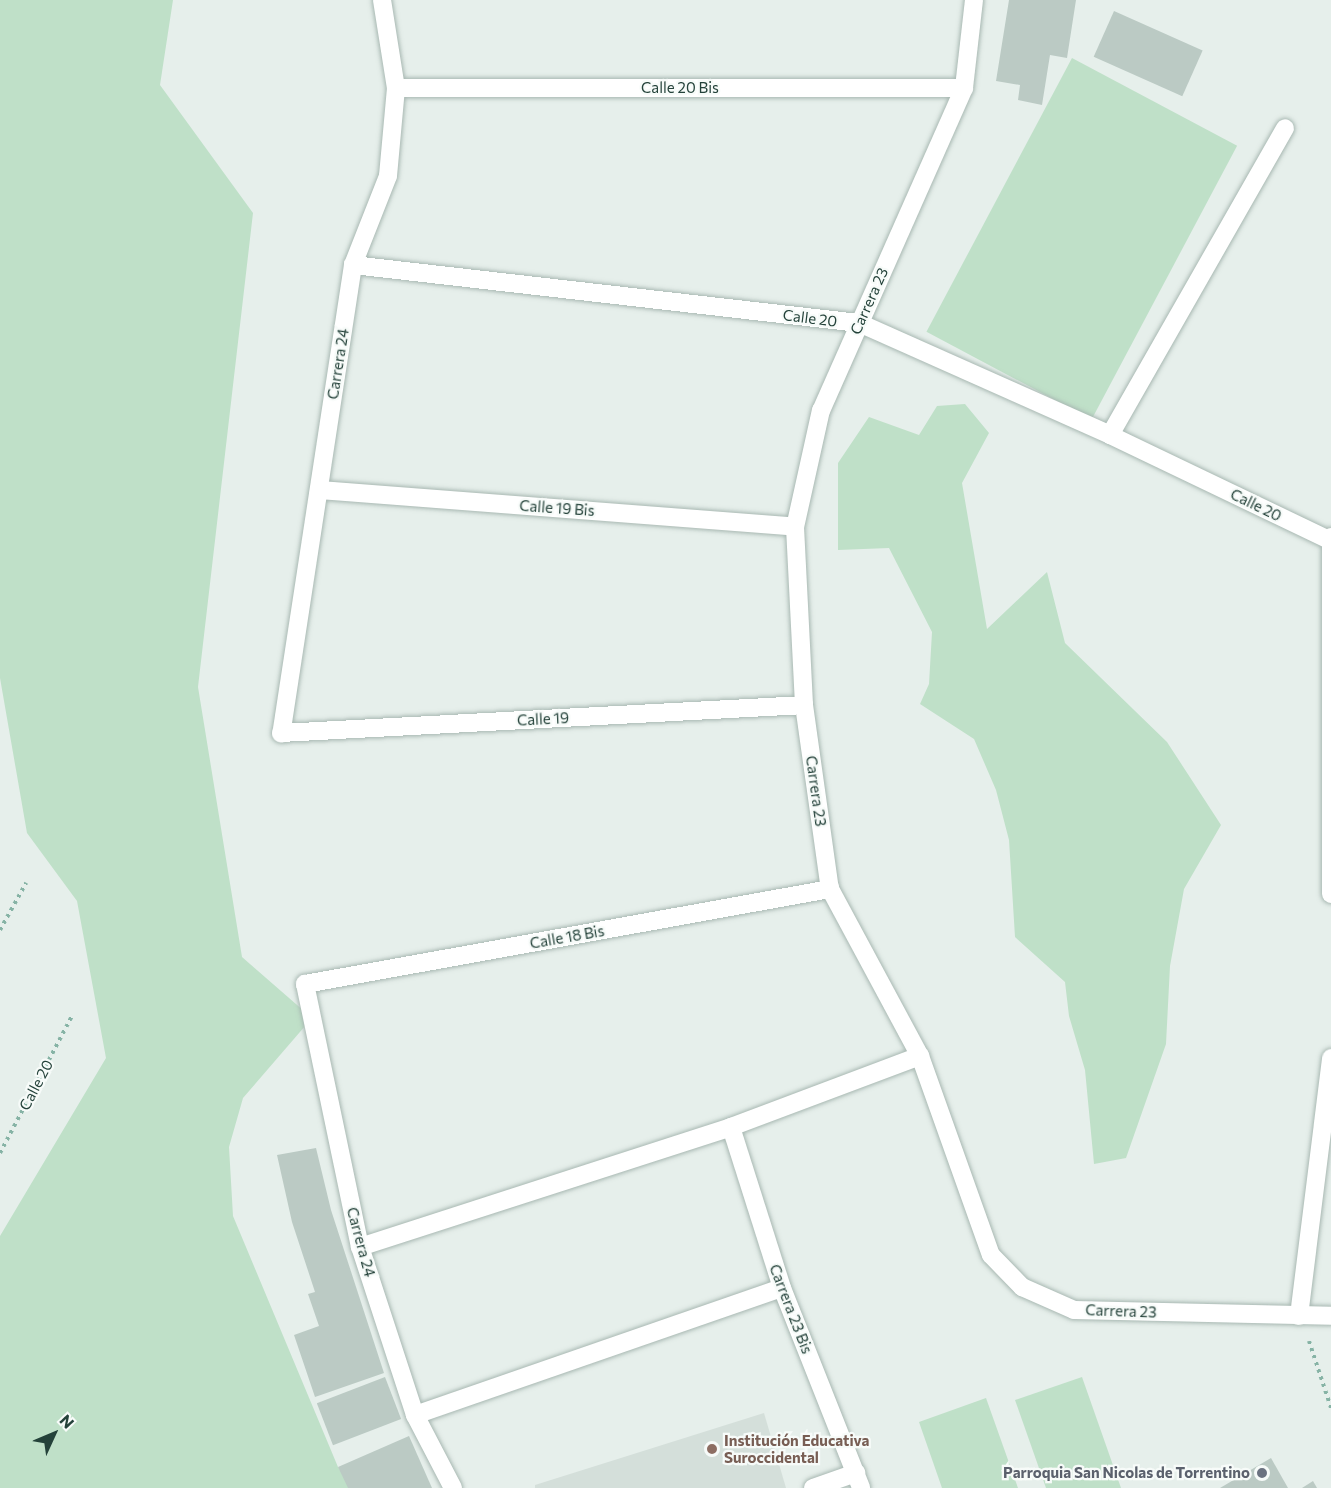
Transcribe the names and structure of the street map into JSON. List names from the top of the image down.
{
  "streets": {
    "street": [
      "Calle 20 Bis",
      "Carrera 23",
      "Calle 20",
      "Carrera 24",
      "Calle 19 Bis",
      "Calle 19",
      "Calle 18 Bis",
      "Carrera 23 Bis"
    ]
  },
  "crossings": [
    ["Calle 20 Bis", "Carrera 23"],
    ["Calle 20 Bis", "Carrera 24"],
    ["Carrera 23", "Calle 20"],
    ["Carrera 23", "Calle 19 Bis"],
    ["Carrera 23", "Calle 19"],
    ["Carrera 23", "Calle 18 Bis"],
    ["Calle 20", "Carrera 24"],
    ["Carrera 24", "Calle 19 Bis"],
    ["Carrera 24", "Calle 19"],
    ["Carrera 24", "Calle 18 Bis"]
  ],
  "places": ["Institución Educativa Suroccidental", "Parroquia San Nicolas de Torrentino"],
  "north": "top right"
}
